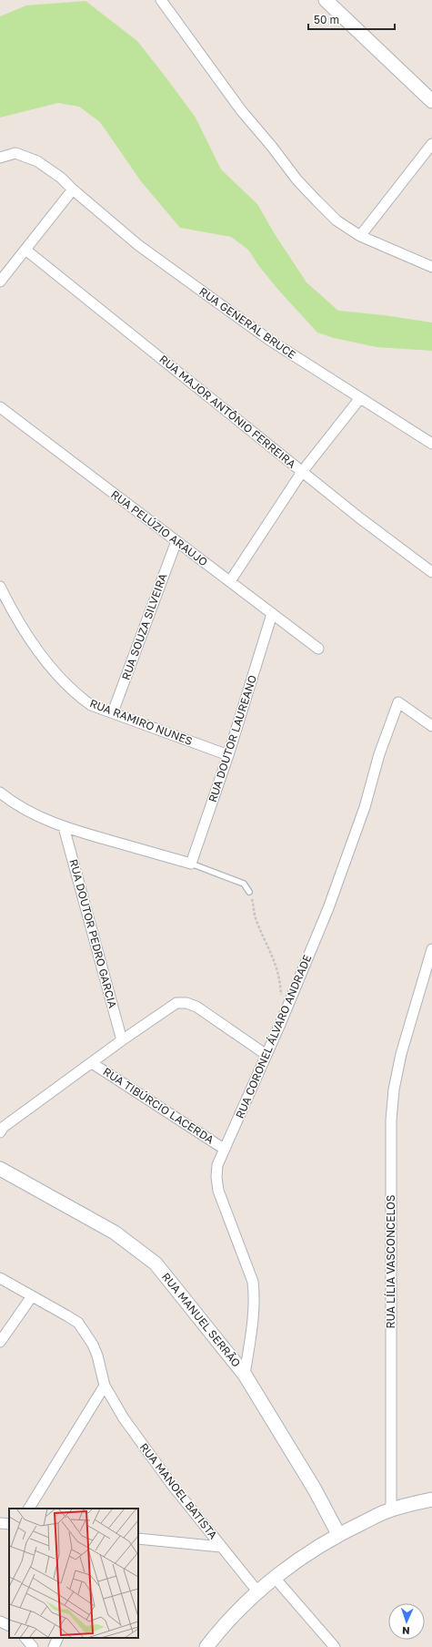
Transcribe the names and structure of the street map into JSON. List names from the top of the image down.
{
  "streets": {
    "street": [
      "RUA GENERAL BRUCE",
      "RUA MAJOR ANTÔNIO FERREIRA",
      "RUA PELÚZIO ARAUJO",
      "RUA SOUZA SILVEIRA",
      "RUA RAMIRO NUNES",
      "RUA DOUTOR LAUREANO",
      "RUA DOUTOR PEDRO GARCIA",
      "RUA CORONEL ÁLVARO ANDRADE",
      "RUA TIBÚRCIO LACERDA",
      "RUA LÍLIA VASCONCELOS",
      "RUA MANUEL SERRÃO",
      "RUA MANOEL BATISTA"
    ]
  },
  "crossings": [
    ["RUA PELÚZIO ARAUJO", "RUA SOUZA SILVEIRA"],
    ["RUA PELÚZIO ARAUJO", "RUA DOUTOR LAUREANO"],
    ["RUA SOUZA SILVEIRA", "RUA RAMIRO NUNES"],
    ["RUA RAMIRO NUNES", "RUA DOUTOR LAUREANO"],
    ["RUA CORONEL ÁLVARO ANDRADE", "RUA TIBÚRCIO LACERDA"],
    ["RUA CORONEL ÁLVARO ANDRADE", "RUA MANUEL SERRÃO"]
  ],
  "scale_bar": "50 m",
  "north": "bottom"
}
